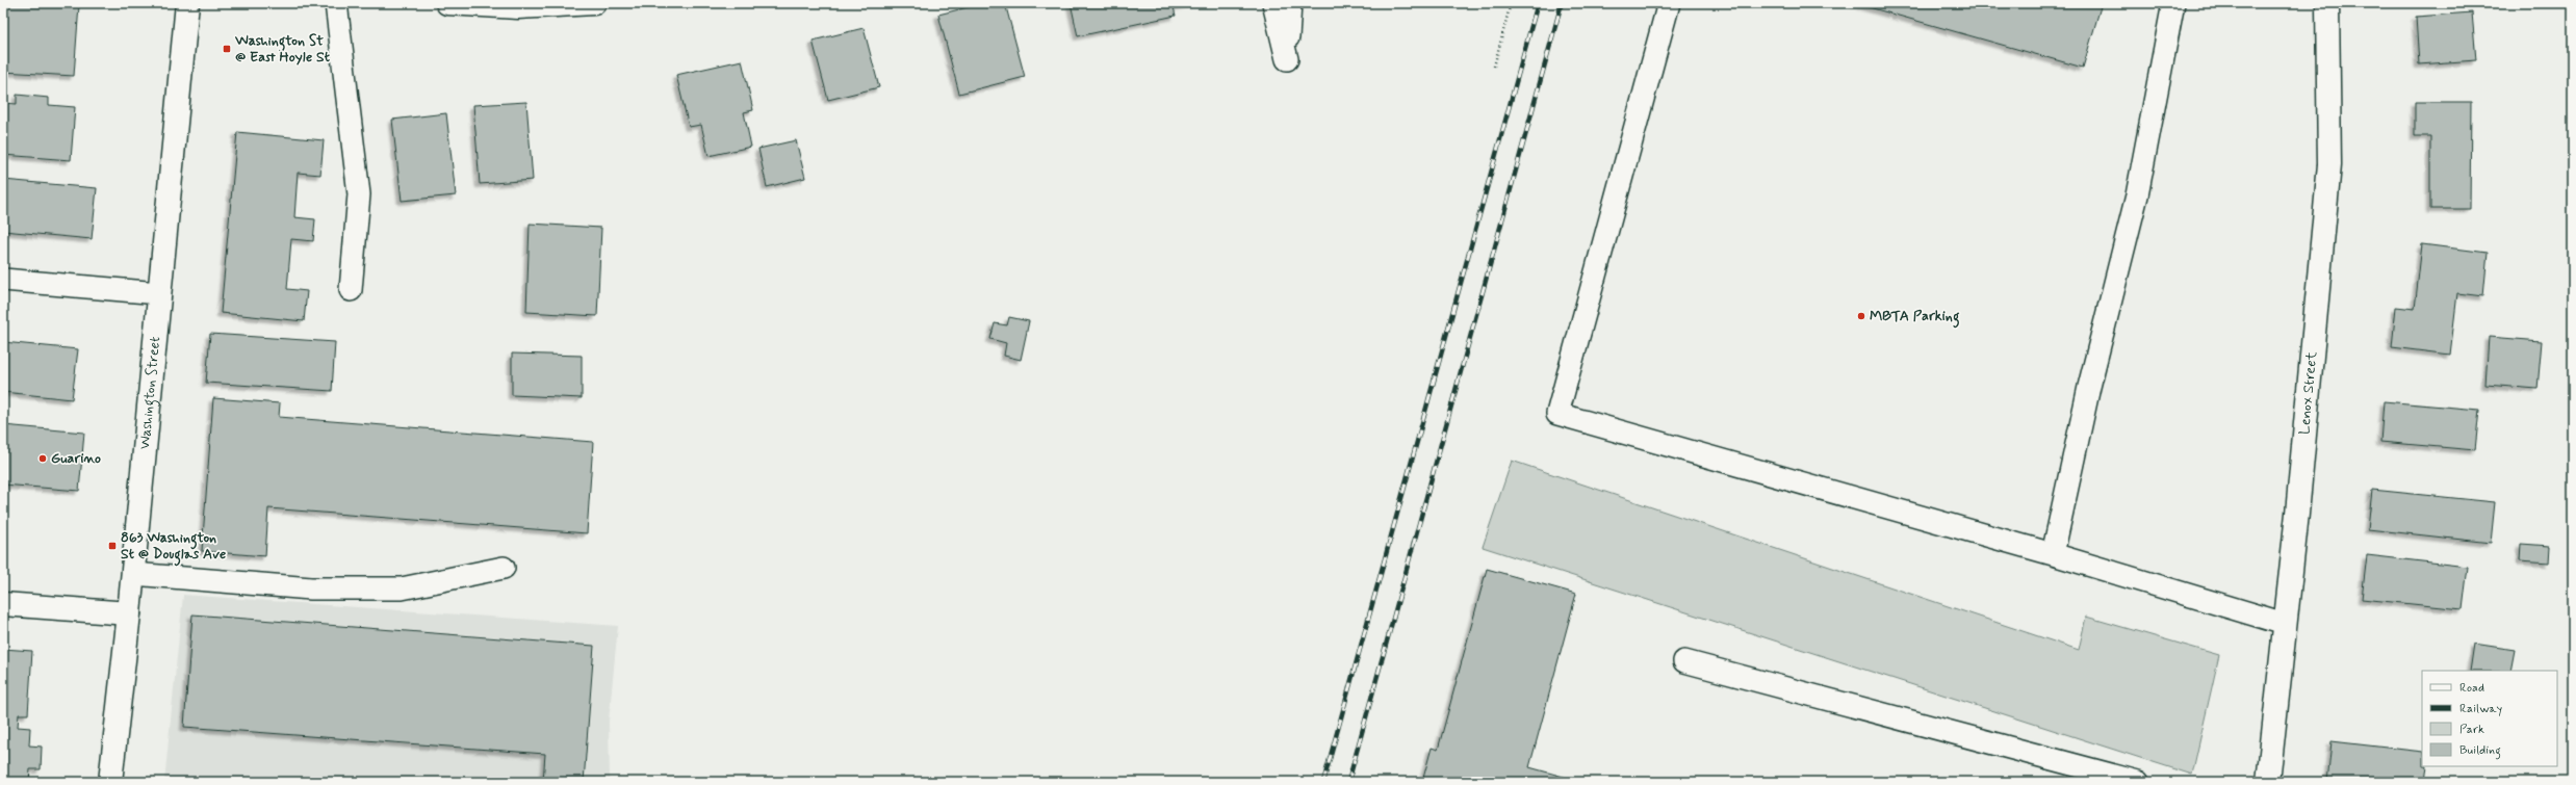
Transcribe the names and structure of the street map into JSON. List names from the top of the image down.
{
  "streets": {
    "street": ["Washington Street", "Lenox Street"]
  },
  "places": {
    "transit": ["Washington St @ East Hoyle St", "863 Washington St @ Douglas Ave"],
    "other": ["MBTA Parking", "Guarino"]
  },
  "legend": [
    "Road",
    "Railway",
    "Park",
    "Building"
  ]
}
